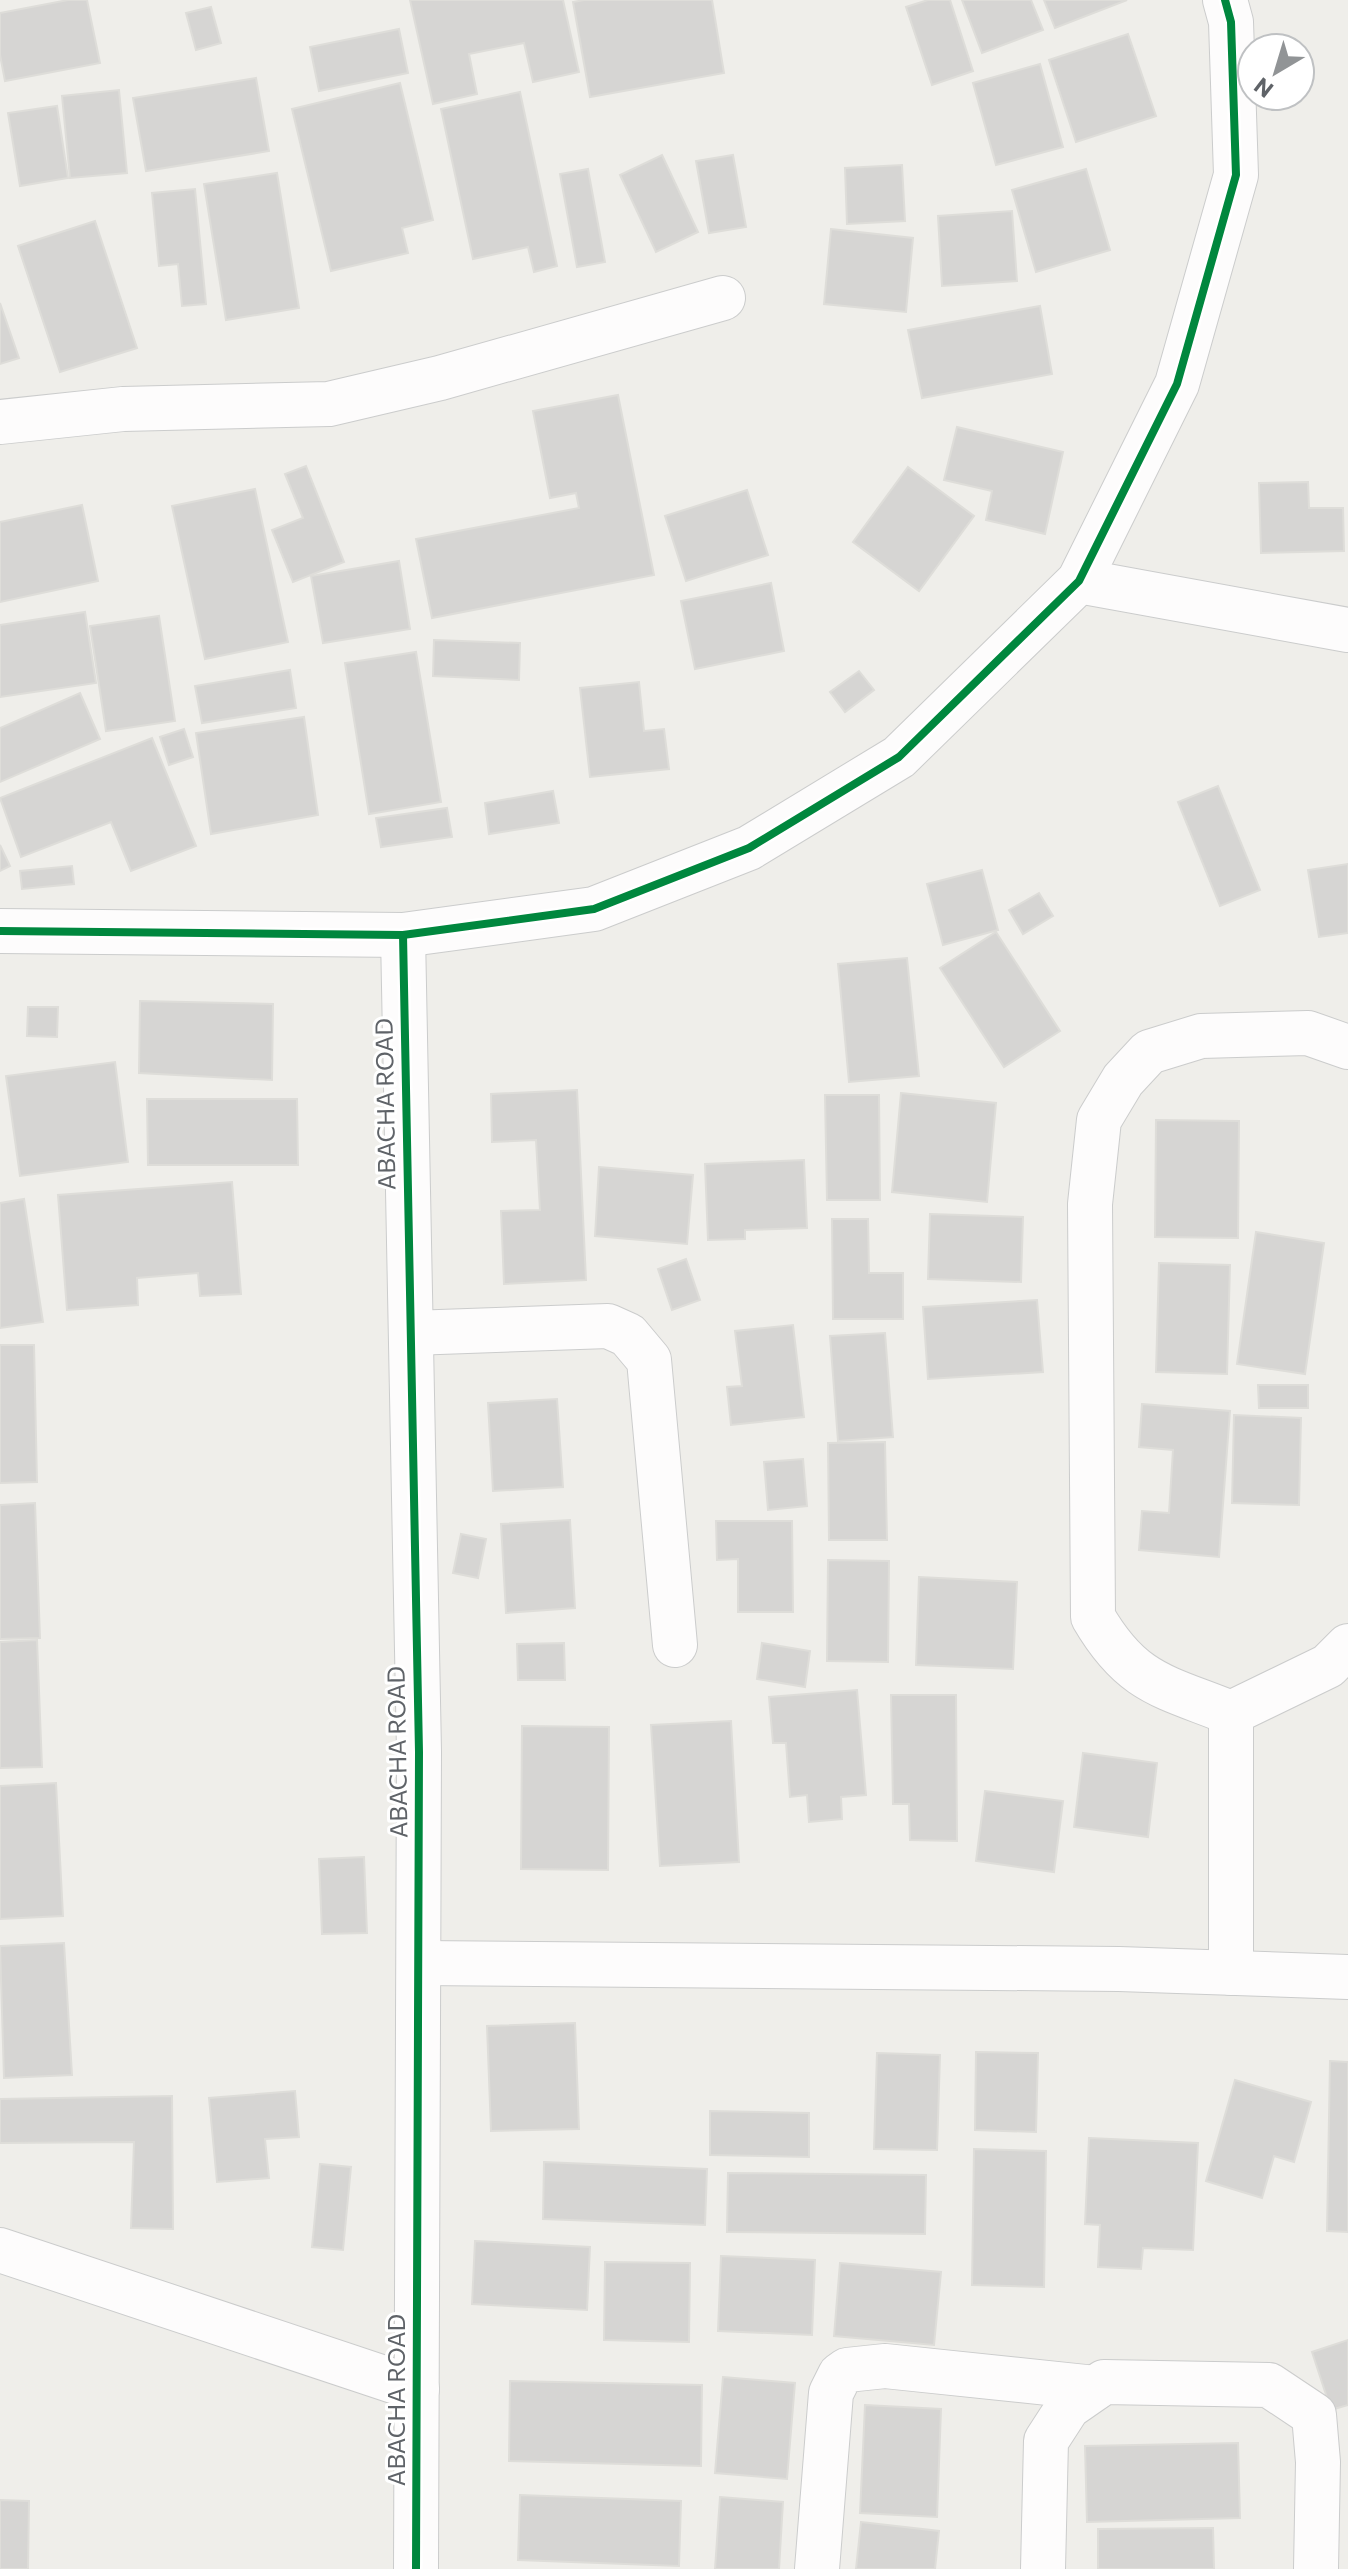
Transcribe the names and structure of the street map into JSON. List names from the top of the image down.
{
  "streets": {
    "street": ["ABACHA ROAD"]
  },
  "north": "bottom left"
}
